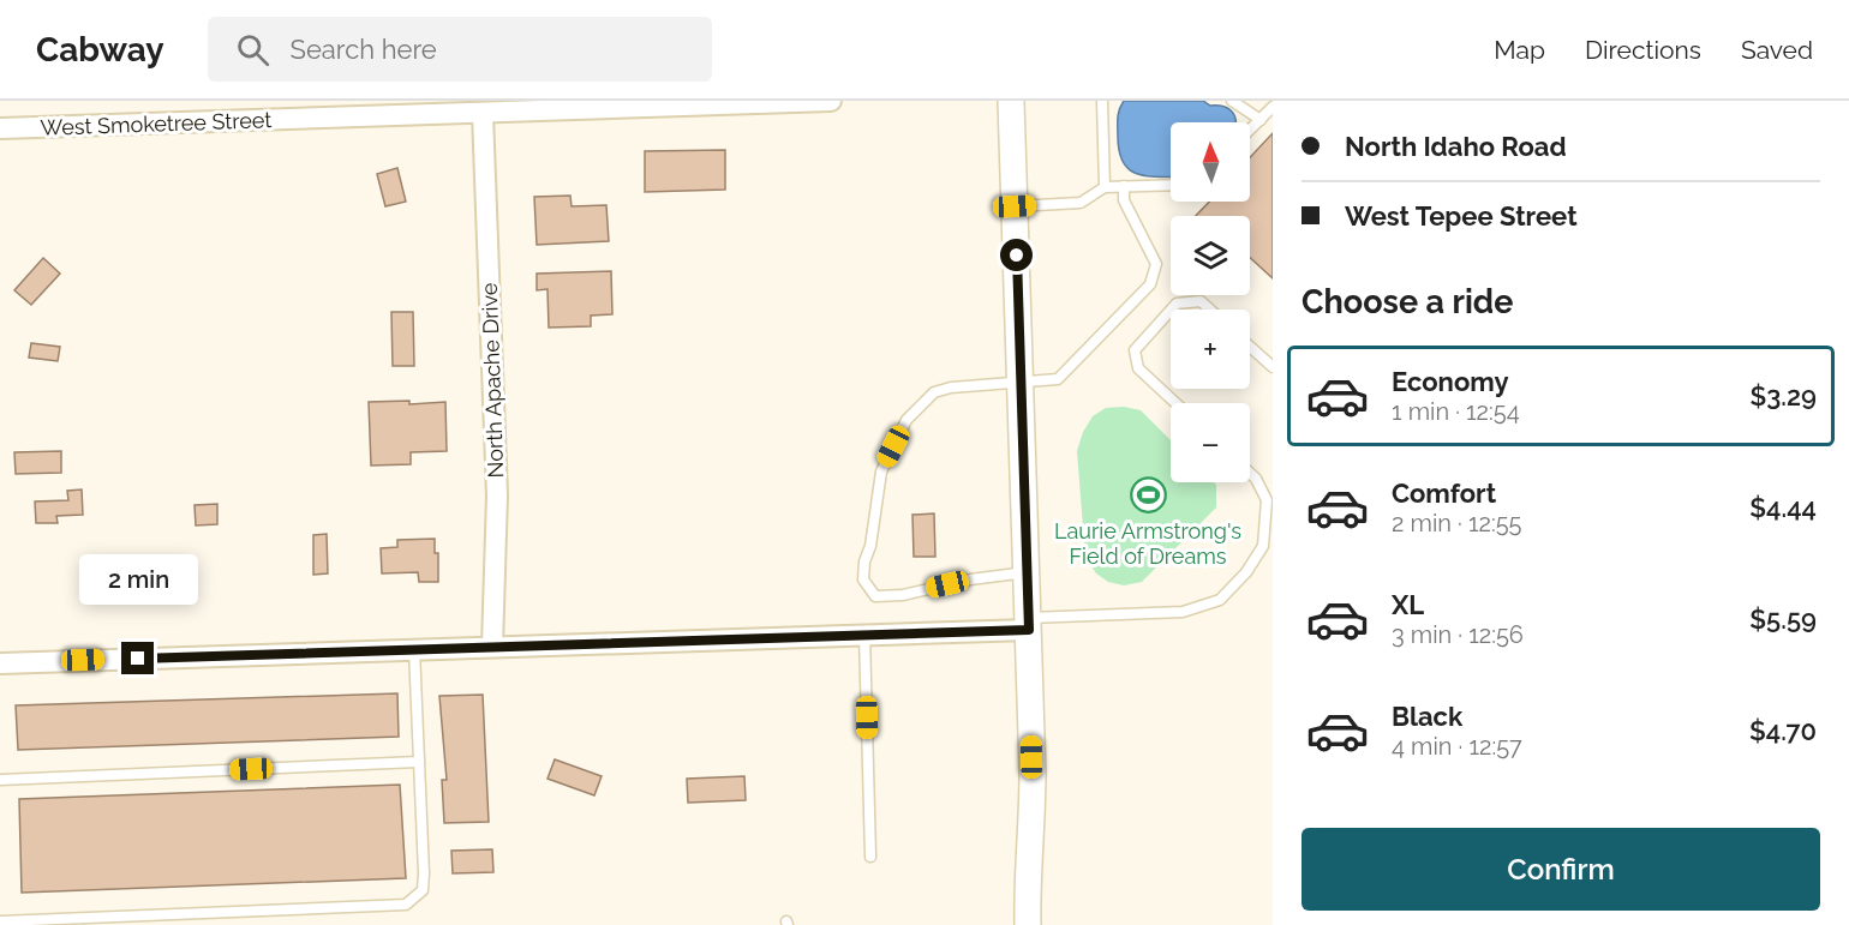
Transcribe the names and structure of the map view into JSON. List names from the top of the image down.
{
  "streets": {
    "street": ["West Smoketree Street", "North Apache Drive"]
  },
  "crossings": [
    ["West Smoketree Street", "North Apache Drive"]
  ],
  "places": {
    "sports": ["Laurie Armstrong's Field of Dreams"]
  },
  "north": "top",
  "page": {
    "header": "Cabway",
    "search": "Search here",
    "nav": ["Map", "Directions", "Saved"],
    "banner": ["North Idaho Road", "West Tepee Street"],
    "map_buttons": ["+", "−"],
    "heading": "Choose a ride",
    "list": [
      {
        "name": "Economy",
        "note": "1 min · 12:54",
        "value": "$3.29"
      },
      {
        "name": "Comfort",
        "note": "2 min · 12:55",
        "value": "$4.44"
      },
      {
        "name": "XL",
        "note": "3 min · 12:56",
        "value": "$5.59"
      },
      {
        "name": "Black",
        "note": "4 min · 12:57",
        "value": "$4.70"
      }
    ],
    "bubble": "2 min",
    "buttons": "Confirm"
  }
}
